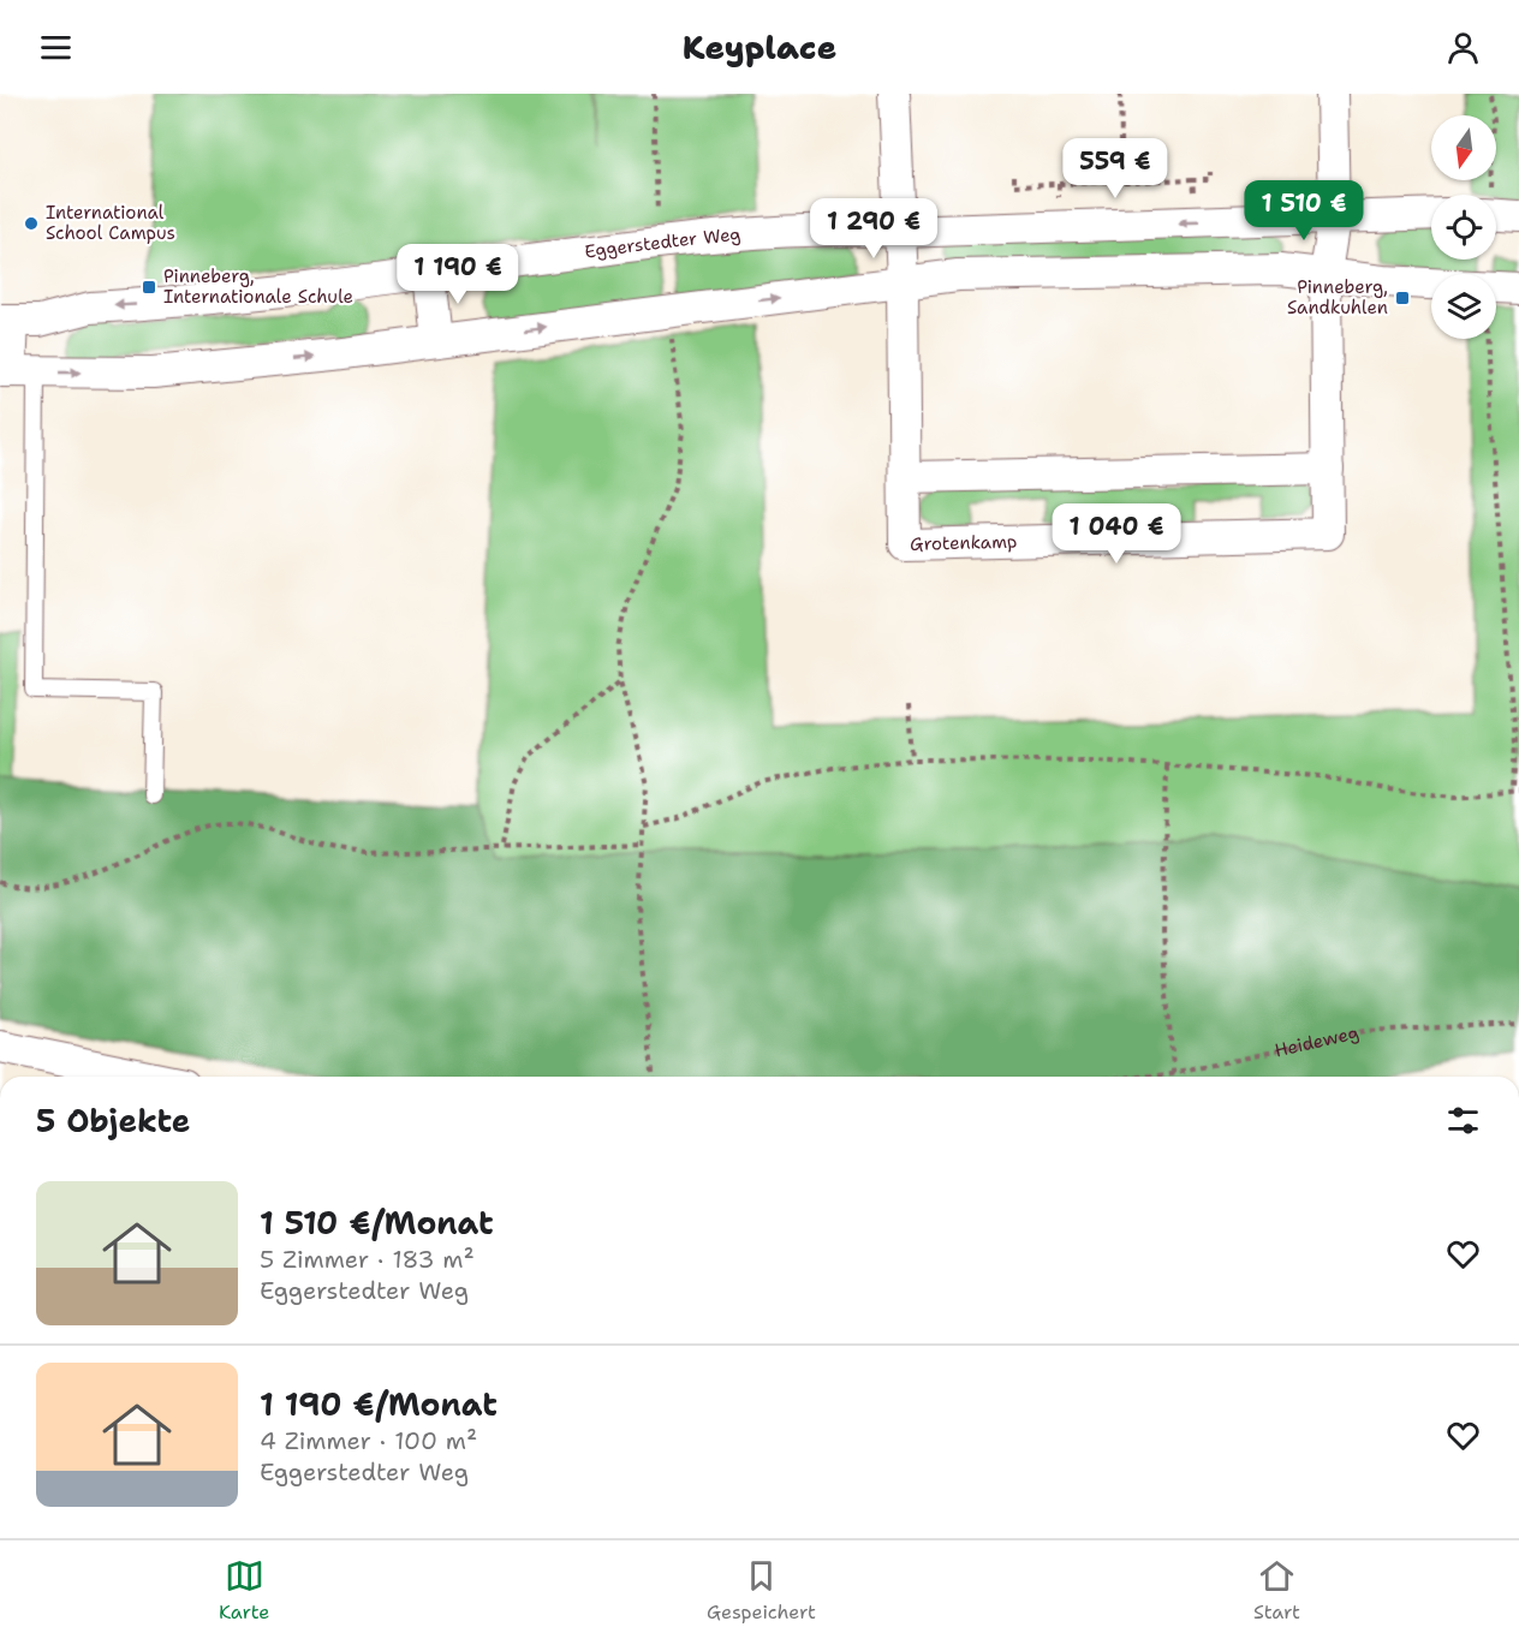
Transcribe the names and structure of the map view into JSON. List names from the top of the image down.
{
  "streets": {
    "street": ["Eggerstedter Weg", "Grotenkamp"],
    "path": ["Heideweg"]
  },
  "places": {
    "other": ["International School Campus"],
    "transit": ["Pinneberg, Internationale Schule", "Pinneberg, Sandkuhlen"]
  },
  "north": "bottom",
  "page": {
    "header": "Keyplace",
    "price": [
      "559 €",
      "1 510 €",
      "1 290 €",
      "1 190 €",
      "1 040 €"
    ],
    "heading": "5 Objekte",
    "list": [
      {
        "name": "1 510 €/Monat",
        "note": "5 Zimmer · 183 m² · Eggerstedter Weg"
      },
      {
        "name": "1 190 €/Monat",
        "note": "4 Zimmer · 100 m² · Eggerstedter Weg"
      }
    ],
    "tabs": ["Karte", "Gespeichert", "Start"]
  }
}
